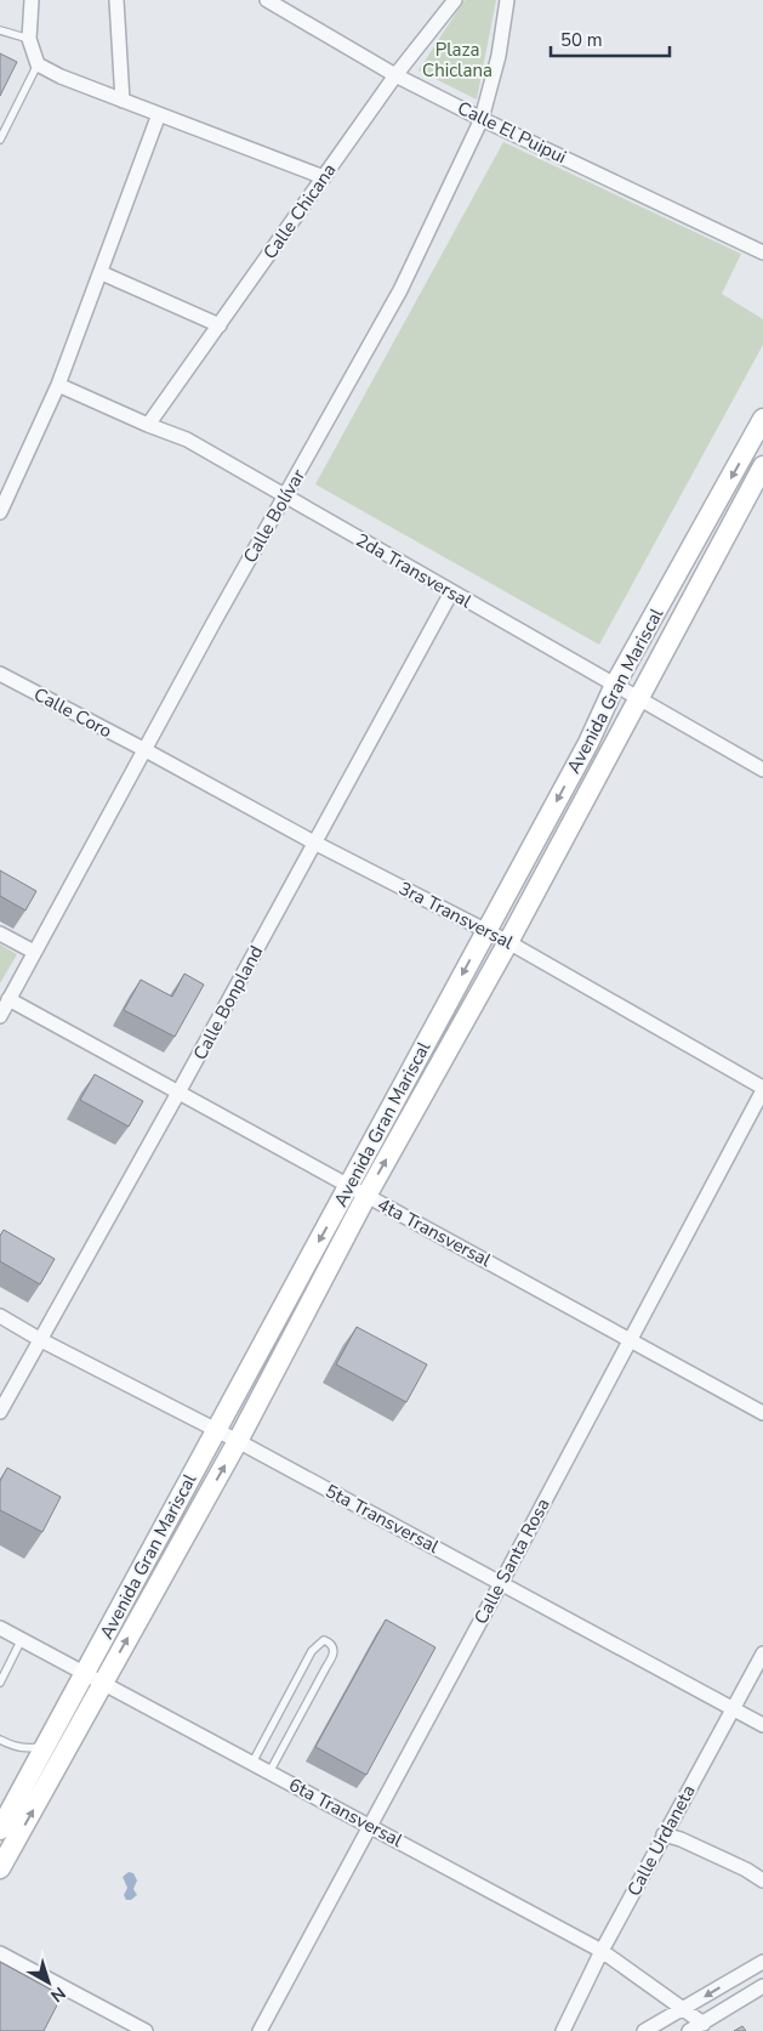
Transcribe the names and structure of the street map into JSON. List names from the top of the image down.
{
  "streets": {
    "street": [
      "Calle El Puipui",
      "Calle Chicana",
      "Calle Bolívar",
      "2da Transversal",
      "Avenida Gran Mariscal",
      "Calle Coro",
      "3ra Transversal",
      "Calle Bonpland",
      "4ta Transversal",
      "5ta Transversal",
      "Calle Santa Rosa",
      "6ta Transversal",
      "Calle Urdaneta"
    ]
  },
  "crossings": [
    ["Calle El Puipui", "Calle Chicana"],
    ["Calle El Puipui", "Calle Bolívar"],
    ["Calle Chicana", "2da Transversal"],
    ["Calle Bolívar", "2da Transversal"],
    ["Calle Bolívar", "Calle Coro"],
    ["Calle Bolívar", "3ra Transversal"],
    ["Calle Bolívar", "4ta Transversal"],
    ["2da Transversal", "Avenida Gran Mariscal"],
    ["2da Transversal", "Calle Bonpland"],
    ["Avenida Gran Mariscal", "3ra Transversal"],
    ["Avenida Gran Mariscal", "4ta Transversal"],
    ["Avenida Gran Mariscal", "5ta Transversal"],
    ["Avenida Gran Mariscal", "6ta Transversal"],
    ["Calle Coro", "3ra Transversal"],
    ["3ra Transversal", "Calle Bonpland"],
    ["3ra Transversal", "Calle Santa Rosa"],
    ["Calle Bonpland", "4ta Transversal"],
    ["Calle Bonpland", "5ta Transversal"],
    ["4ta Transversal", "Calle Santa Rosa"],
    ["5ta Transversal", "Calle Santa Rosa"],
    ["5ta Transversal", "Calle Urdaneta"],
    ["Calle Santa Rosa", "6ta Transversal"],
    ["6ta Transversal", "Calle Urdaneta"]
  ],
  "parks": ["Plaza Chiclana"],
  "scale_bar": "50 m",
  "north": "bottom right"
}
